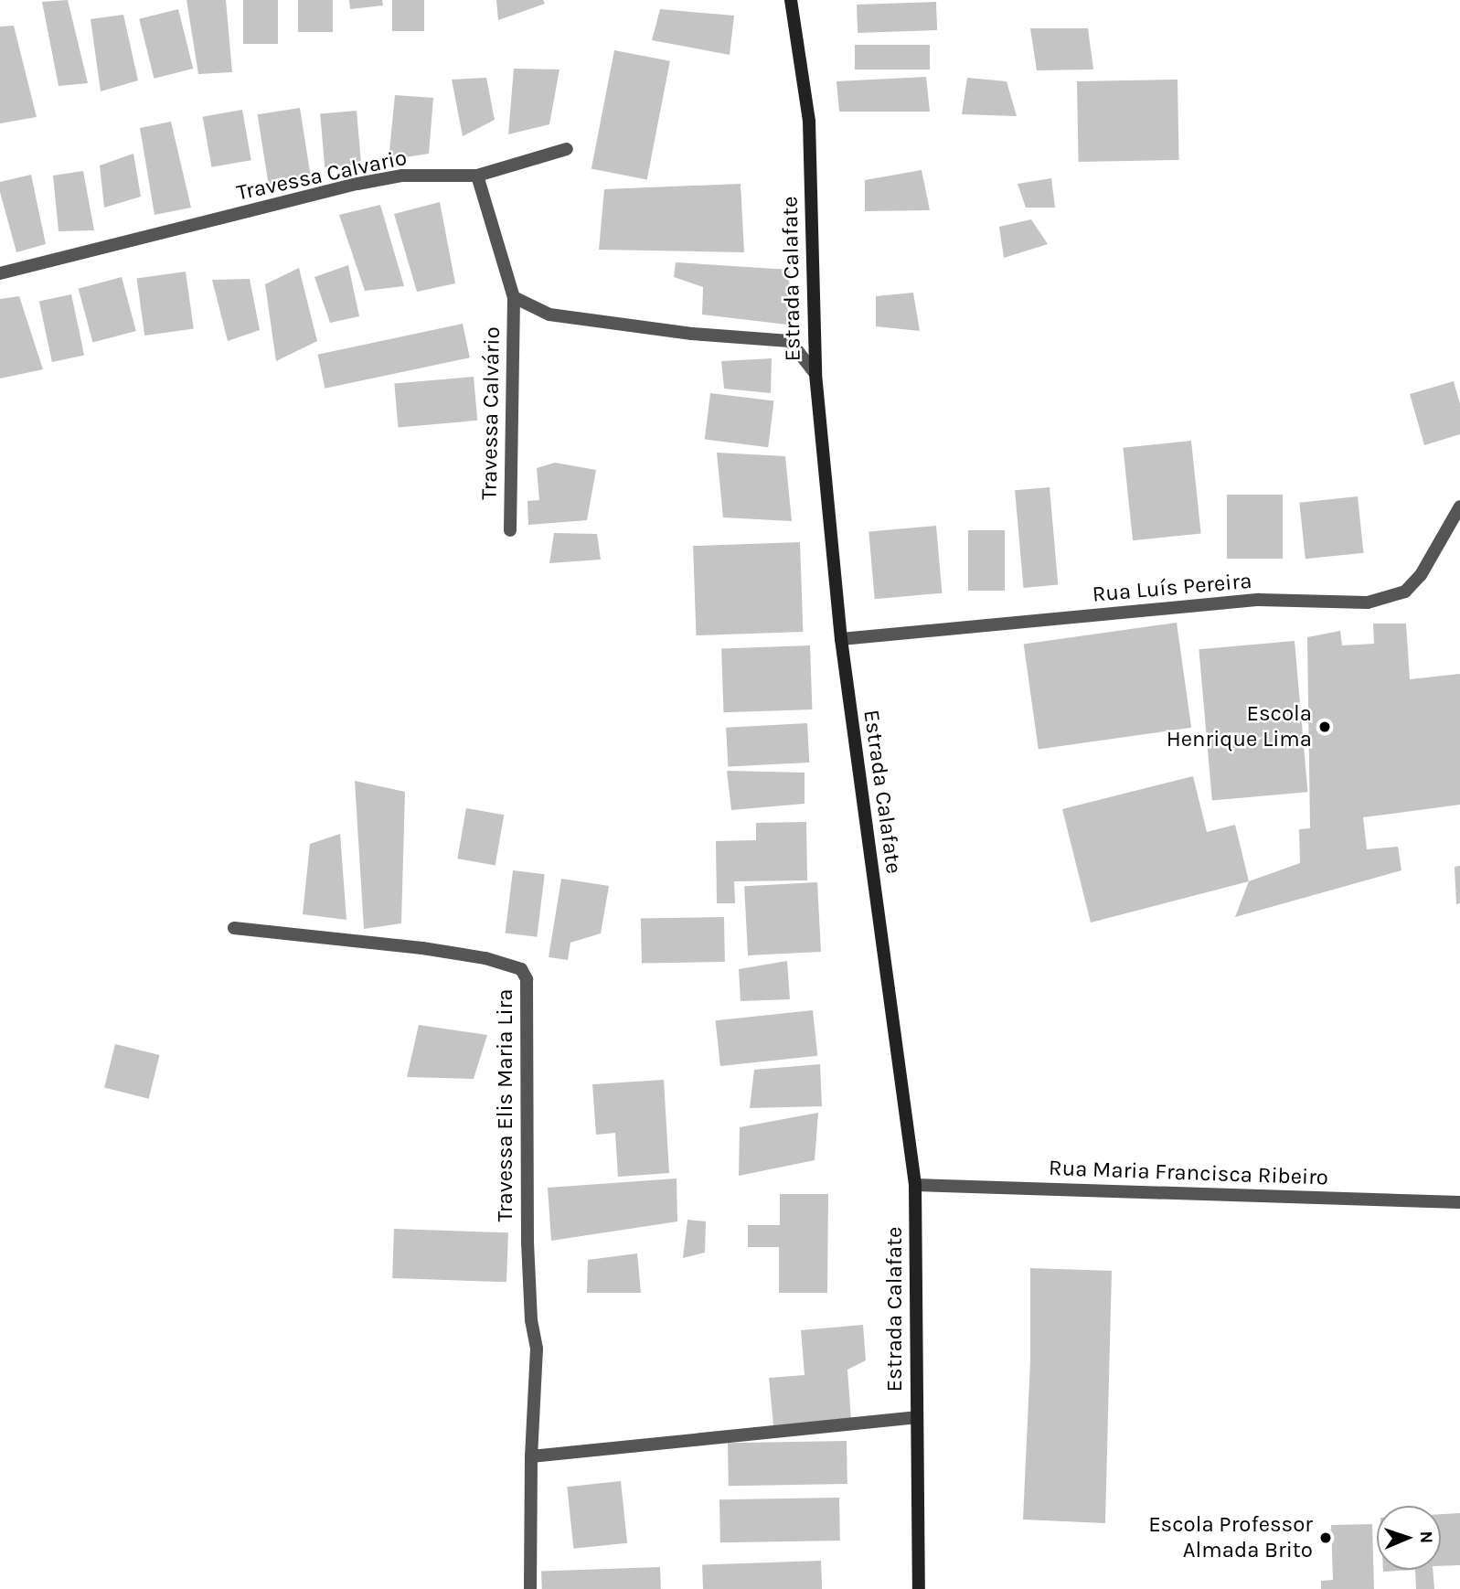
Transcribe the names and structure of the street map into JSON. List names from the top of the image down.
{
  "streets": {
    "street": [
      "Travessa Calvario",
      "Estrada Calafate",
      "Travessa Calvário",
      "Rua Luís Pereira",
      "Travessa Elis Maria Lira",
      "Rua Maria Francisca Ribeiro"
    ]
  },
  "crossings": [
    ["Estrada Calafate", "Rua Luís Pereira"],
    ["Estrada Calafate", "Rua Maria Francisca Ribeiro"]
  ],
  "places": ["Escola Henrique Lima", "Escola Professor Almada Brito"],
  "north": "right"
}
